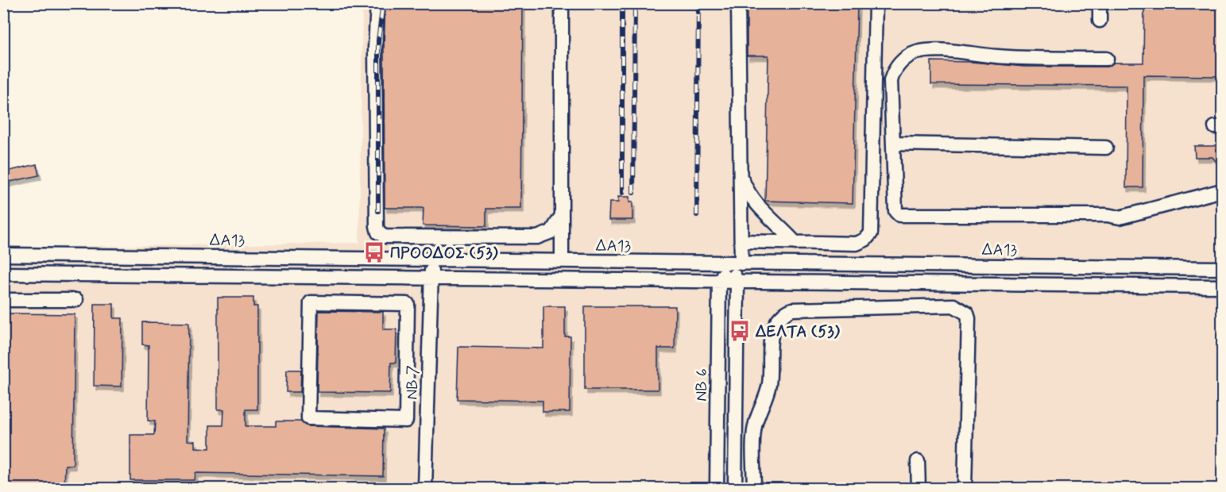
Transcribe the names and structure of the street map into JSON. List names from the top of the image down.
{
  "streets": {
    "street": ["ΔΑ13", "ΝΒ 7", "ΝΒ 6"]
  },
  "crossings": [
    ["ΔΑ13", "ΝΒ 7"]
  ],
  "places": {
    "bus stop": ["ΠΡΟΟΔΟΣ (53)", "ΔΕΛΤΑ (53)"]
  }
}
